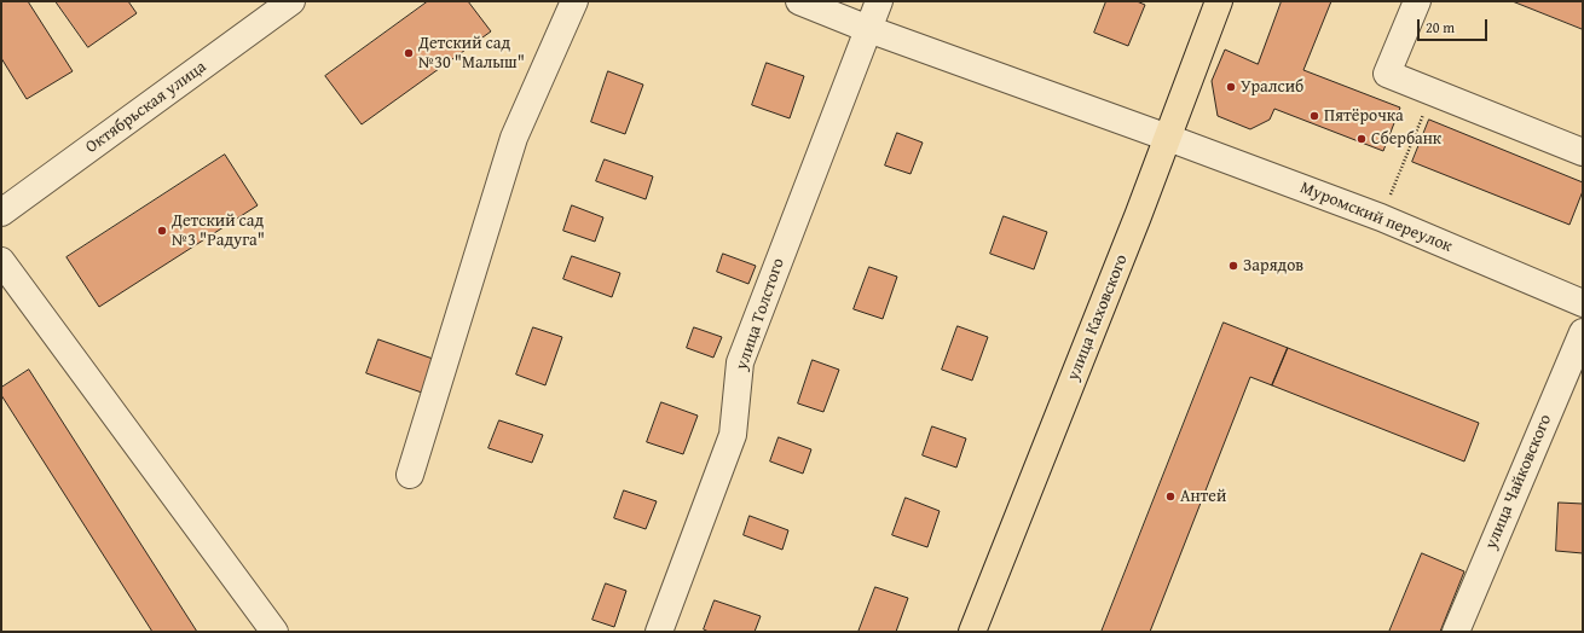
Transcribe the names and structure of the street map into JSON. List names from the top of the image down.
{
  "streets": {
    "main road": ["улица Каховского"],
    "street": [
      "Октябрьская улица",
      "Муромский переулок",
      "улица Толстого",
      "улица Чайковского"
    ]
  },
  "crossings": [
    ["Муромский переулок", "улица Толстого"],
    ["Муромский переулок", "улица Каховского"]
  ],
  "places": [
    "Детский сад №30 \"Малыш\"",
    "Уралсиб",
    "Пятёрочка",
    "Сбербанк",
    "Детский сад №3 \"Радуга\"",
    "Зарядов",
    "Антей"
  ],
  "scale_bar": "20 m"
}
